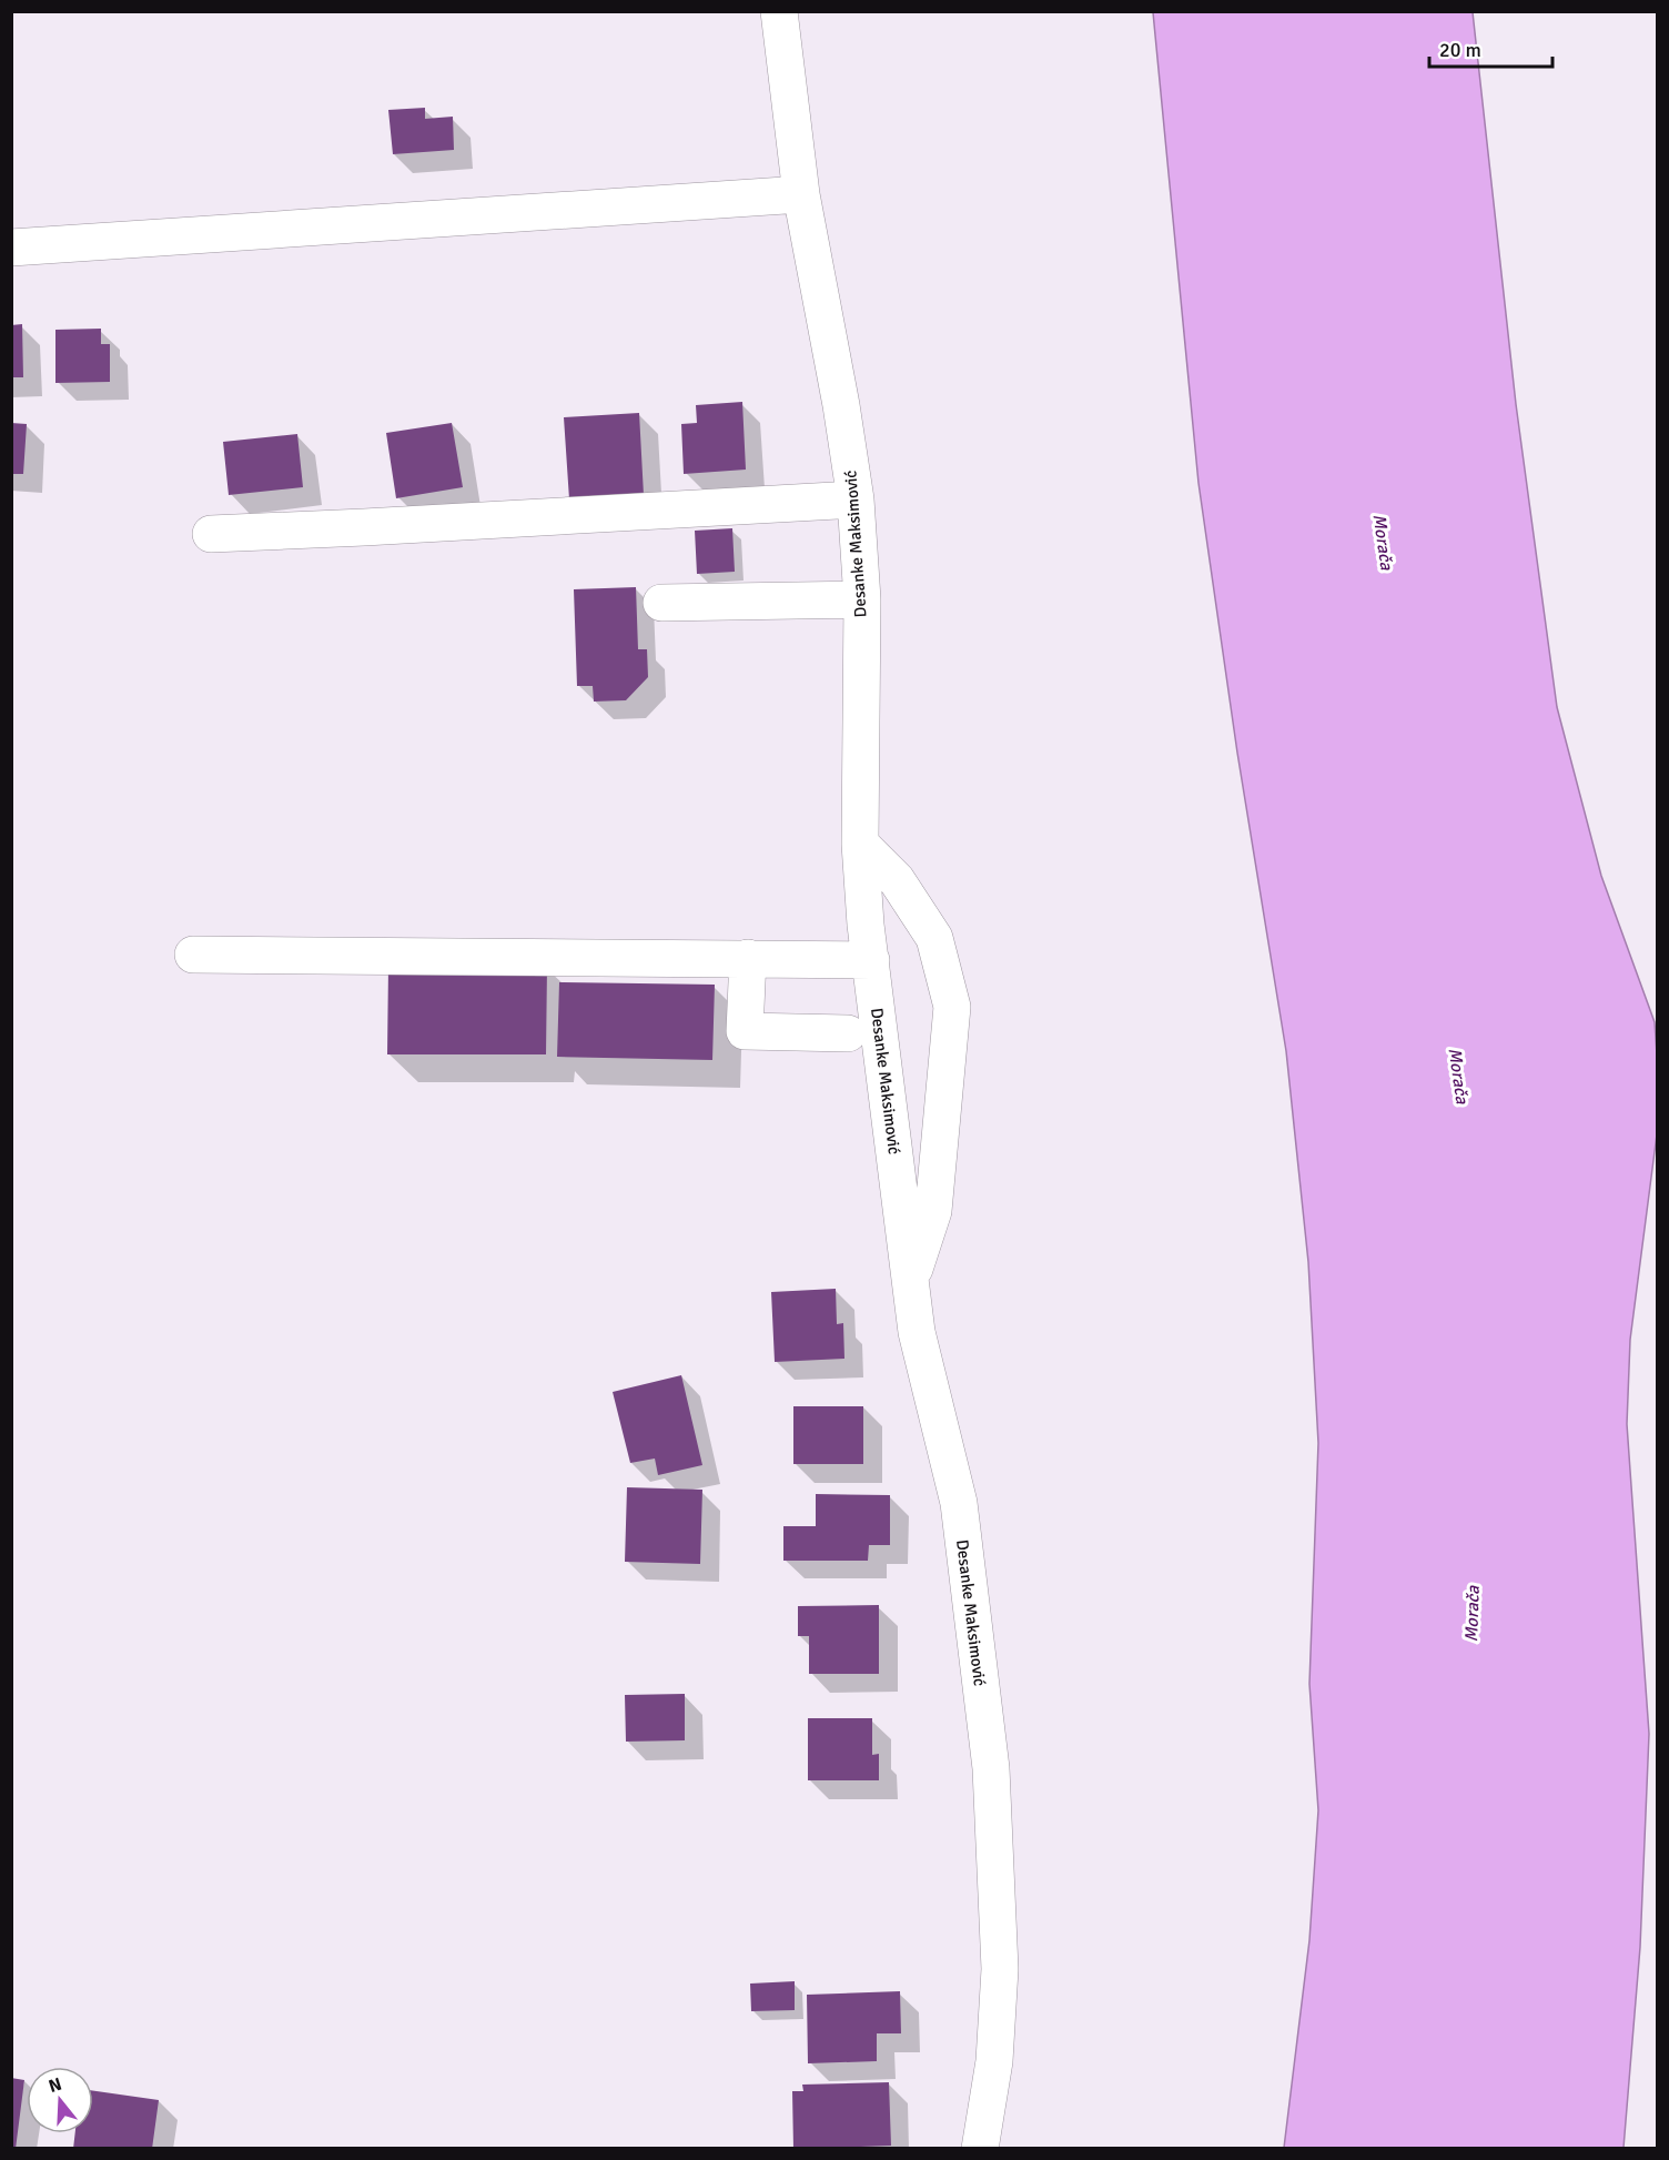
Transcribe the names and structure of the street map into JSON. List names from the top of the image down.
{
  "streets": {
    "street": ["Desanke Maksimović"]
  },
  "water": ["Morača"],
  "scale_bar": "20 m",
  "north": "top"
}
